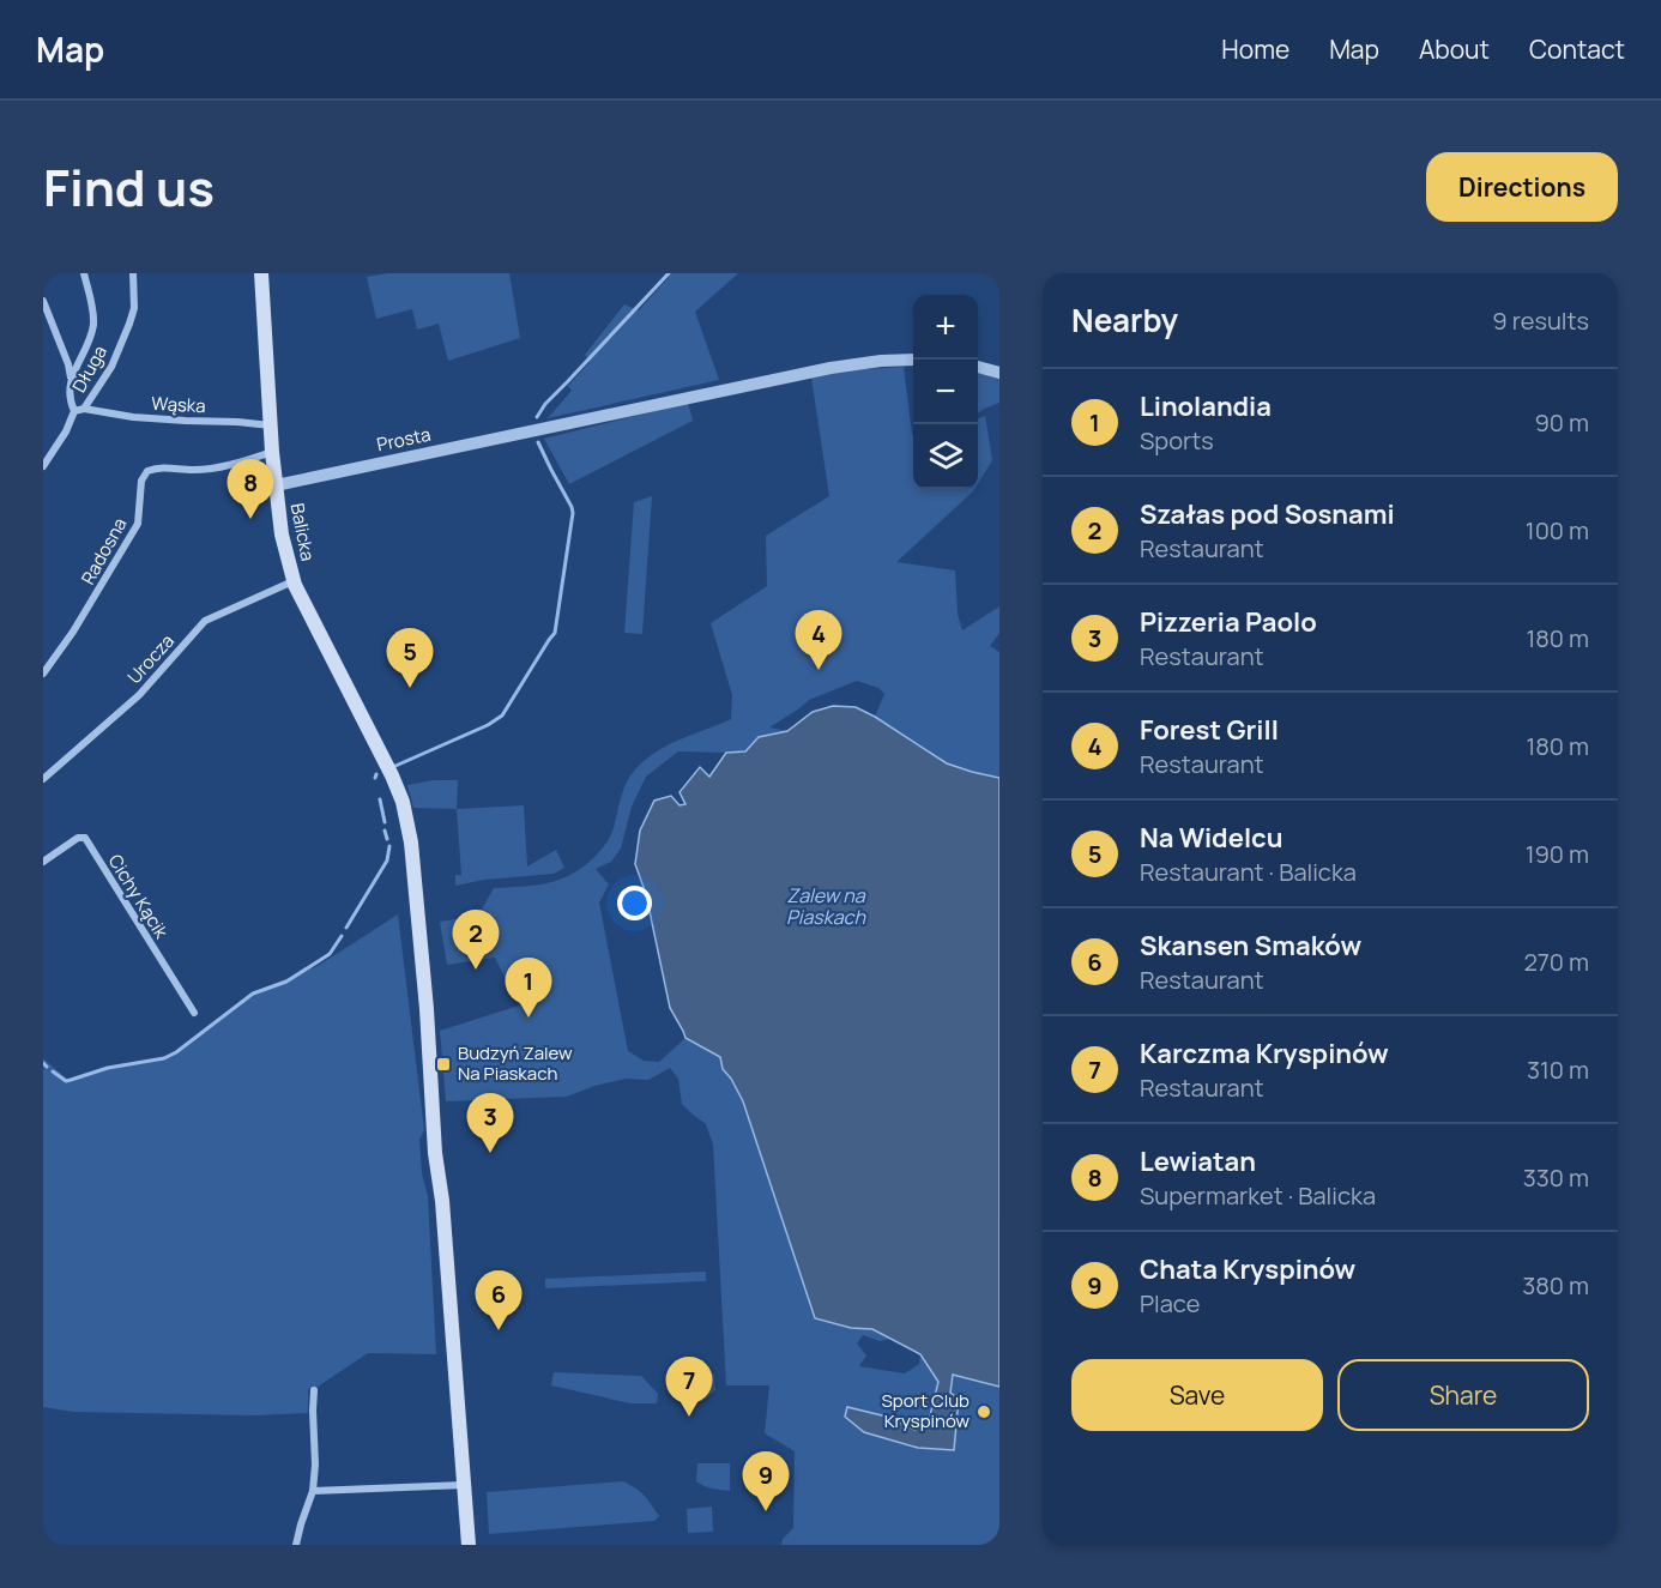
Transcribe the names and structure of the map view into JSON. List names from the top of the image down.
{
  "streets": {
    "main road": ["Balicka"],
    "street": [
      "Długa",
      "Wąska",
      "Prosta",
      "Radosna",
      "Urocza",
      "Cichy Kącik"
    ]
  },
  "crossings": [
    ["Długa", "Wąska"],
    ["Wąska", "Balicka"],
    ["Prosta", "Balicka"],
    ["Balicka", "Radosna"],
    ["Balicka", "Urocza"]
  ],
  "water": ["Zalew na Piaskach"],
  "places": {
    "transit": ["Budzyń Zalew Na Piaskach"],
    "other": ["Sport Club Kryspinów"]
  },
  "page": {
    "header": "Map",
    "nav": [
      "Home",
      "Map",
      "About",
      "Contact"
    ],
    "title": "Find us",
    "buttons": [
      "Directions",
      ["Save", "Share"]
    ],
    "heading": ["Nearby", "9 results"],
    "map_buttons": ["+", "−"],
    "list": [
      {
        "mark": "1",
        "name": "Linolandia",
        "note": "Sports",
        "value": "90 m"
      },
      {
        "mark": "2",
        "name": "Szałas pod Sosnami",
        "note": "Restaurant",
        "value": "100 m"
      },
      {
        "mark": "3",
        "name": "Pizzeria Paolo",
        "note": "Restaurant",
        "value": "180 m"
      },
      {
        "mark": "4",
        "name": "Forest Grill",
        "note": "Restaurant",
        "value": "180 m"
      },
      {
        "mark": "5",
        "name": "Na Widelcu",
        "note": "Restaurant · Balicka",
        "value": "190 m"
      },
      {
        "mark": "6",
        "name": "Skansen Smaków",
        "note": "Restaurant",
        "value": "270 m"
      },
      {
        "mark": "7",
        "name": "Karczma Kryspinów",
        "note": "Restaurant",
        "value": "310 m"
      },
      {
        "mark": "8",
        "name": "Lewiatan",
        "note": "Supermarket · Balicka",
        "value": "330 m"
      },
      {
        "mark": "9",
        "name": "Chata Kryspinów",
        "note": "Place",
        "value": "380 m"
      }
    ],
    "pins": [
      "8",
      "4",
      "5",
      "2",
      "1",
      "3",
      "6",
      "7",
      "9"
    ]
  }
}
